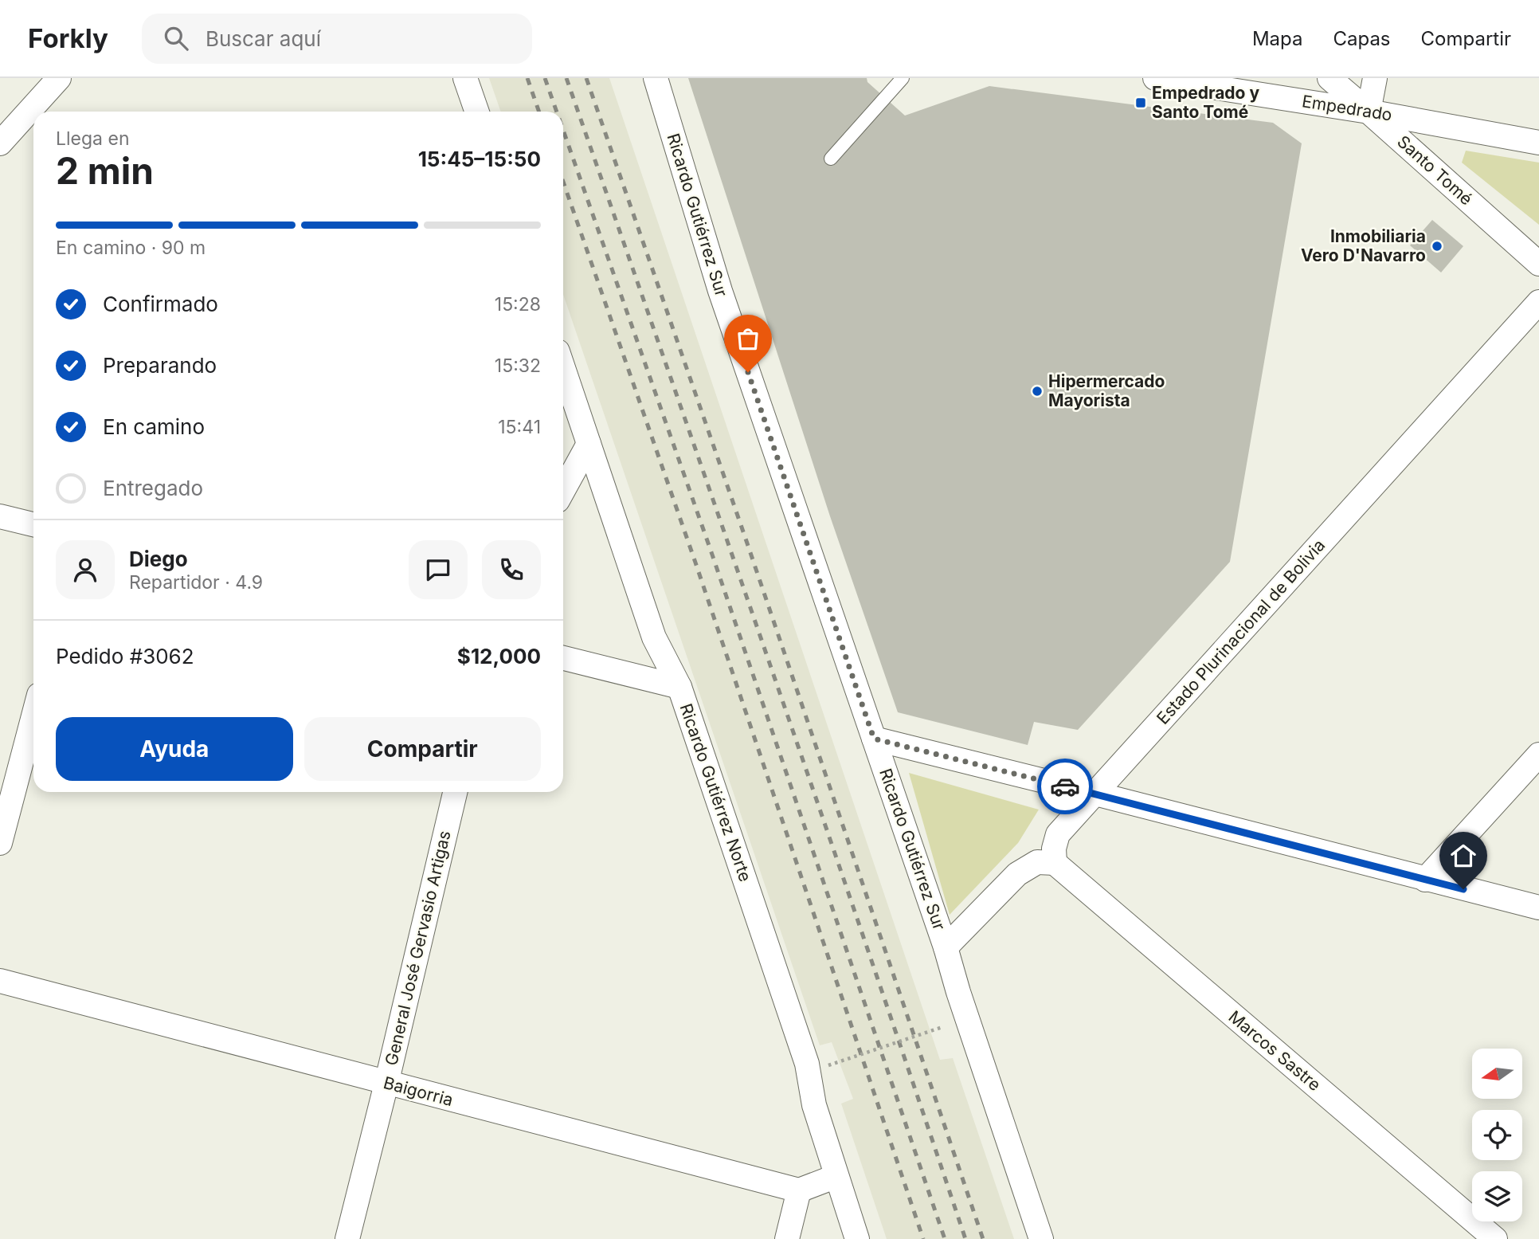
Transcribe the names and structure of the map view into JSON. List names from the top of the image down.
{
  "streets": {
    "street": [
      "Empedrado",
      "Santo Tomé",
      "Ricardo Gutiérrez Sur",
      "Estado Plurinacional de Bolivia",
      "Ricardo Gutiérrez Norte",
      "General José Gervasio Artigas",
      "Marcos Sastre",
      "Baigorria"
    ]
  },
  "crossings": [
    ["Empedrado", "Santo Tomé"],
    ["Estado Plurinacional de Bolivia", "Marcos Sastre"],
    ["General José Gervasio Artigas", "Baigorria"]
  ],
  "places": {
    "transit": ["Empedrado y Santo Tomé"],
    "other": ["Inmobiliaria Vero D'Navarro", "Hipermercado Mayorista"]
  },
  "north": "left",
  "page": {
    "header": "Forkly",
    "search": "Buscar aquí",
    "nav": ["Mapa", "Capas", "Compartir"],
    "heading": ["2 min", "Llega en", "15:45–15:50"],
    "panel": [
      "Diego",
      "Repartidor · 4.9",
      "Pedido #3062",
      "$12,000"
    ],
    "bar": "En camino · 90 m",
    "list": [
      ["Confirmado", "15:28"],
      ["Preparando", "15:32"],
      ["En camino", "15:41"],
      "Entregado"
    ],
    "buttons": ["Ayuda", "Compartir"]
  }
}
